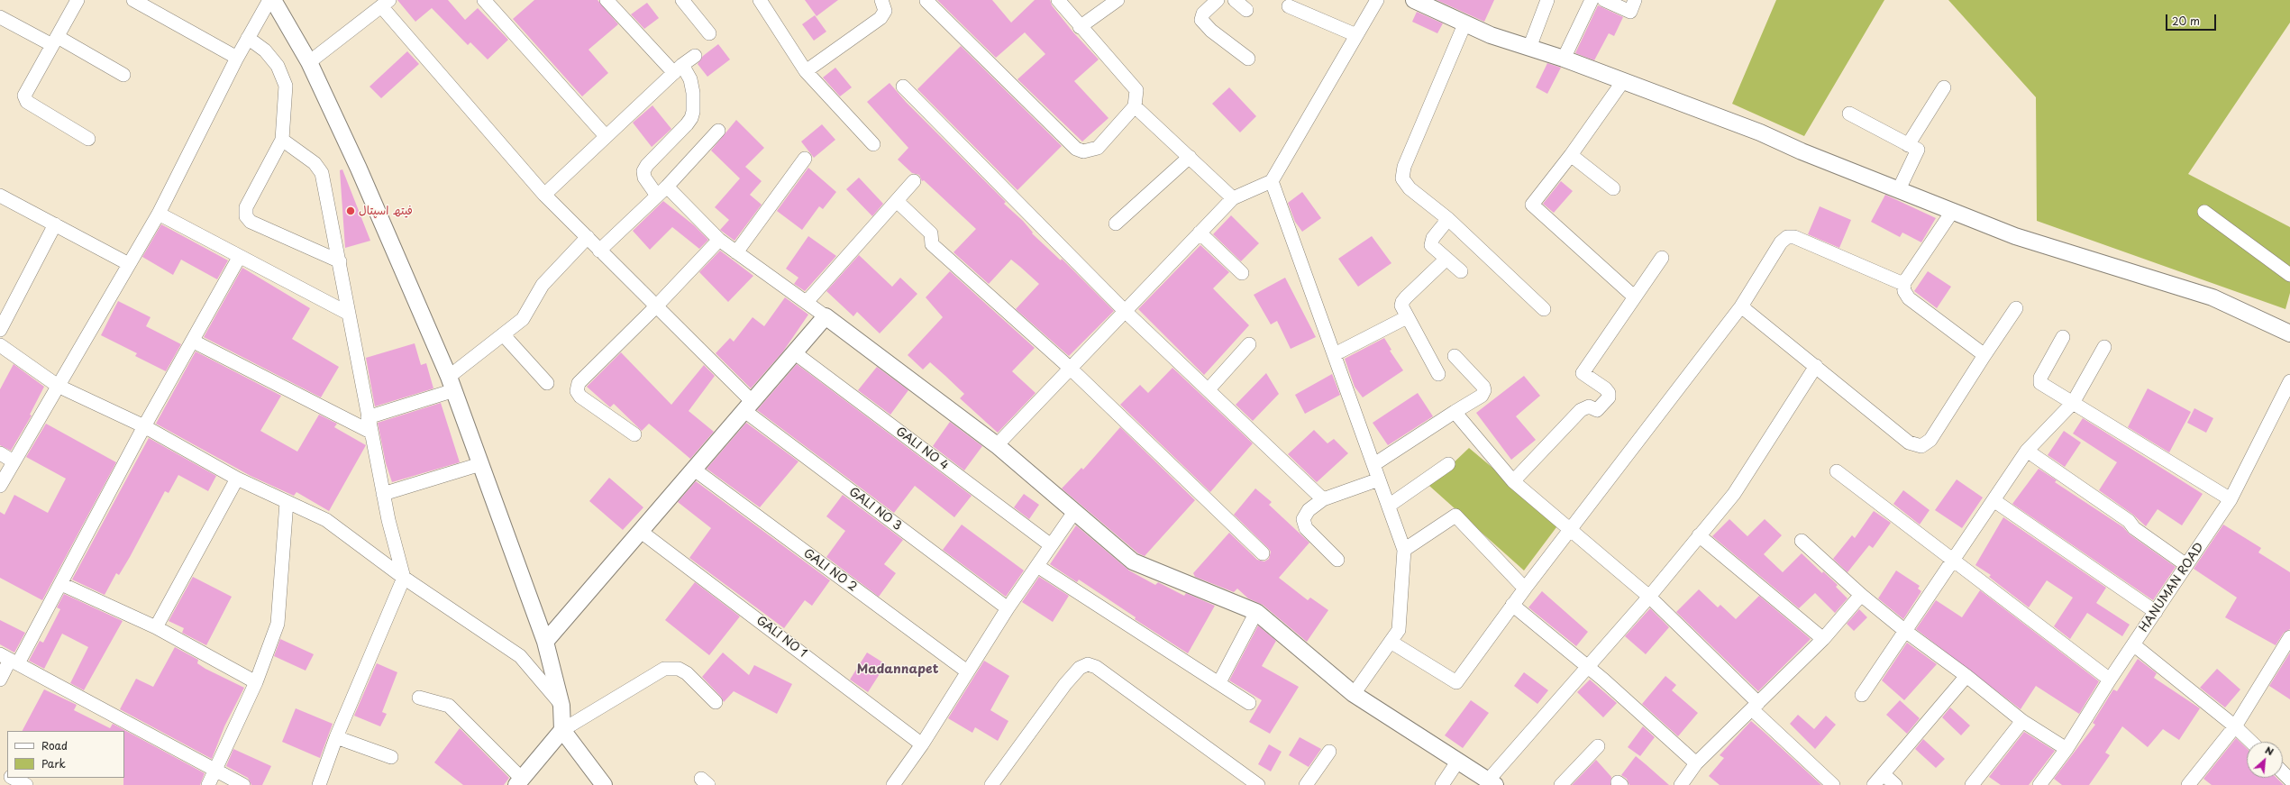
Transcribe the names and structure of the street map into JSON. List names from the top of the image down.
{
  "streets": {
    "street": [
      "GALI NO 4",
      "GALI NO 3",
      "GALI NO 2",
      "HANUMAN ROAD",
      "GALI NO 1"
    ]
  },
  "districts": ["Madannapet"],
  "places": ["فیتھ اسپتال"],
  "legend": ["Road", "Park"],
  "scale_bar": "20 m",
  "north": "top right"
}
